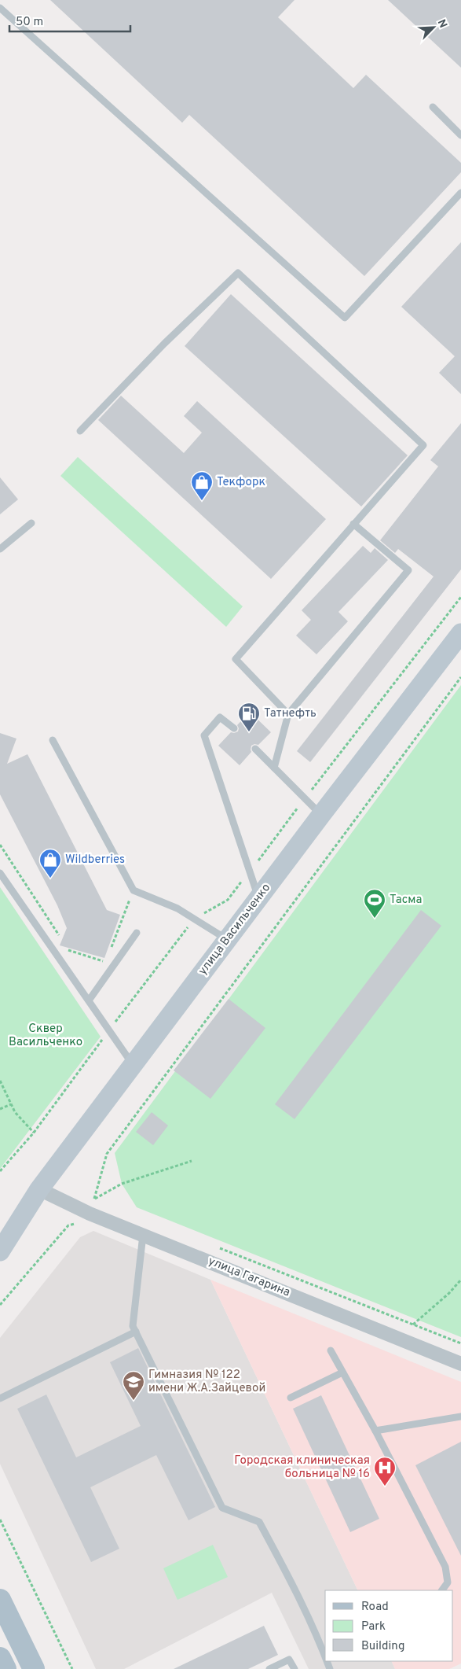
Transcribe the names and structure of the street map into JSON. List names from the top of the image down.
{
  "streets": {
    "main road": ["улица Васильченко"],
    "street": ["улица Гагарина"]
  },
  "crossings": [
    ["улица Васильченко", "улица Гагарина"]
  ],
  "parks": ["Сквер Васильченко"],
  "places": {
    "shop": ["Текфорк", "Wildberries"],
    "fuel station": ["Татнефть"],
    "sports": ["Тасма"],
    "school or university": ["Гимназия № 122 имени Ж.А.Зайцевой"],
    "hospital": ["Городская клиническая больница № 16"]
  },
  "legend": ["Road", "Park", "Building"],
  "scale_bar": "50 m",
  "north": "top right"
}
